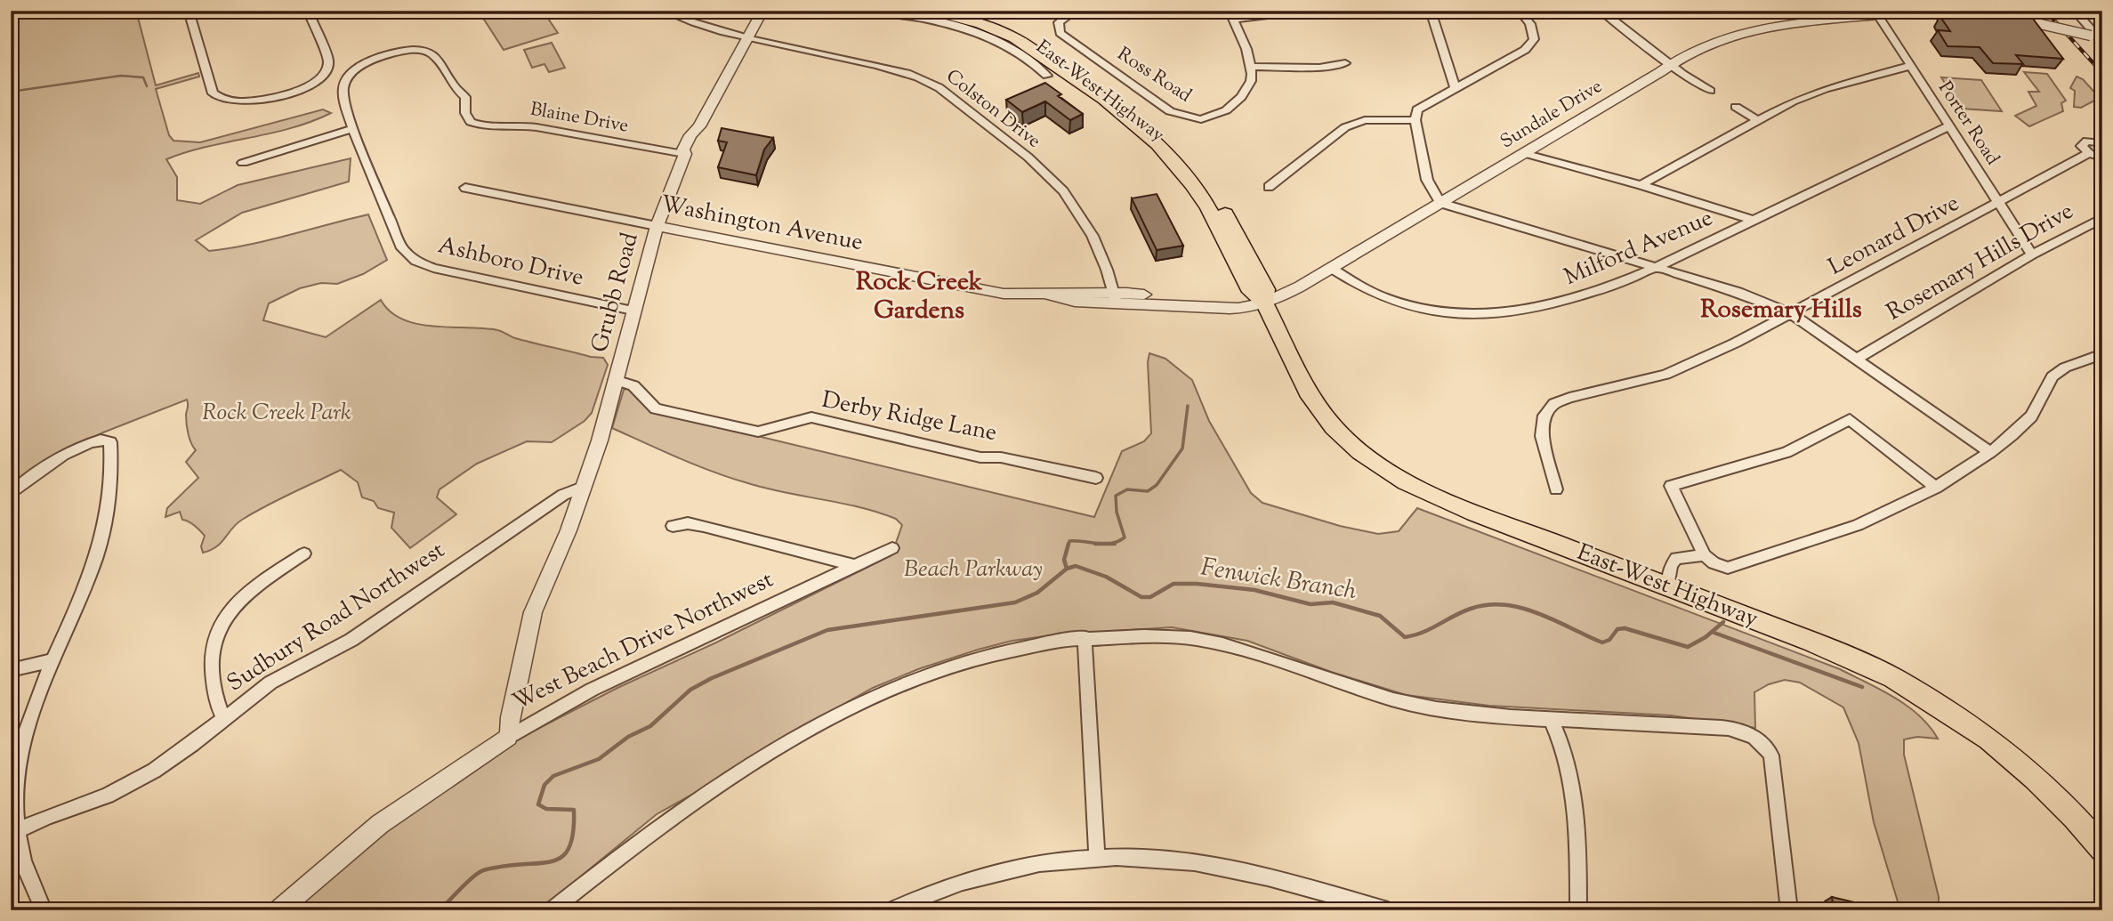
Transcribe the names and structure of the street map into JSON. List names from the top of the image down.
{
  "streets": {
    "main road": ["East-West Highway"],
    "street": [
      "Ross Road",
      "Colston Drive",
      "Sundale Drive",
      "Blaine Drive",
      "Porter Road",
      "Washington Avenue",
      "Leonard Drive",
      "Milford Avenue",
      "Ashboro Drive",
      "Rosemary Hills Drive",
      "Grubb Road",
      "Derby Ridge Lane",
      "Sudbury Road Northwest",
      "West Beach Drive Northwest"
    ]
  },
  "crossings": [
    ["East-West Highway", "Sundale Drive"],
    ["East-West Highway", "Washington Avenue"],
    ["Colston Drive", "Washington Avenue"],
    ["Colston Drive", "Grubb Road"],
    ["Sundale Drive", "Porter Road"],
    ["Sundale Drive", "Washington Avenue"],
    ["Sundale Drive", "Milford Avenue"],
    ["Blaine Drive", "Ashboro Drive"],
    ["Blaine Drive", "Grubb Road"],
    ["Porter Road", "Leonard Drive"],
    ["Porter Road", "Milford Avenue"],
    ["Porter Road", "Rosemary Hills Drive"],
    ["Washington Avenue", "Grubb Road"],
    ["Ashboro Drive", "Grubb Road"],
    ["Grubb Road", "Derby Ridge Lane"],
    ["Grubb Road", "Sudbury Road Northwest"],
    ["Grubb Road", "West Beach Drive Northwest"]
  ],
  "districts": ["Rock Creek Gardens", "Rosemary Hills"],
  "water": ["Fenwick Branch"],
  "parks": ["Rock Creek Park", "Beach Parkway"]
}
